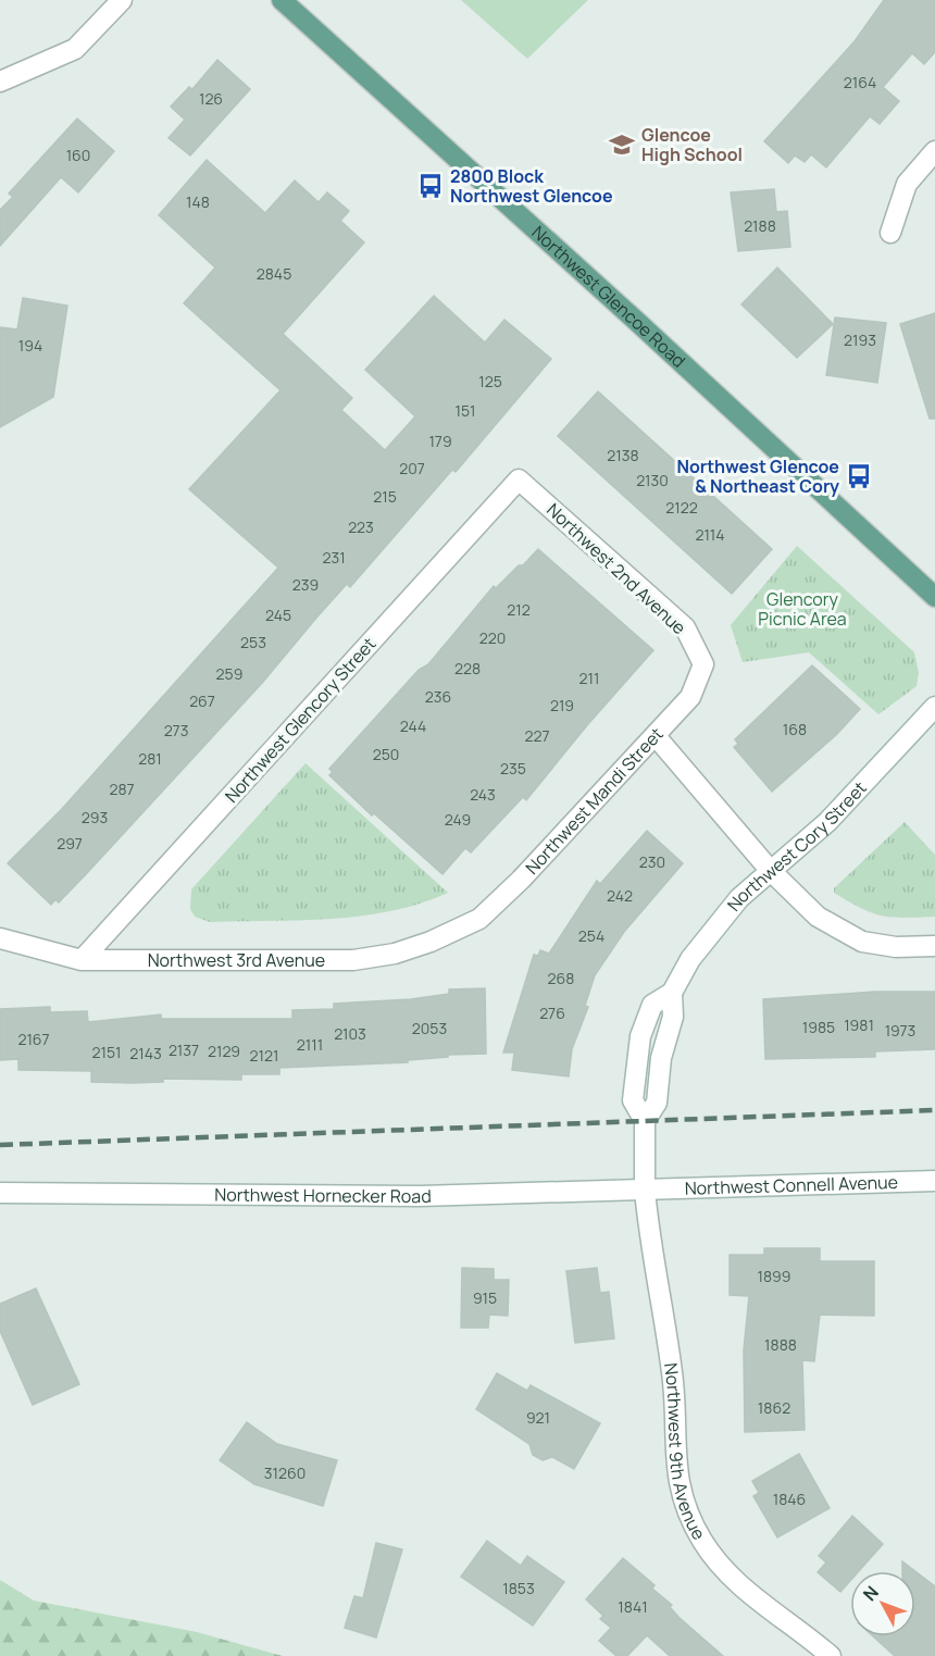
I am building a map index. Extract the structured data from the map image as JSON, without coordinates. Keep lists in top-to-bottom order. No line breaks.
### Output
{"streets":{"main road":["Northwest Glencoe Road"],"street":["Northwest 2nd Avenue","Northwest Glencory Street","Northwest Mandi Street","Northwest Cory Street","Northwest 3rd Avenue","Northwest Connell Avenue","Northwest Hornecker Road","Northwest 9th Avenue"]},"crossings":[["Northwest 2nd Avenue","Northwest Glencory Street"],["Northwest 2nd Avenue","Northwest Mandi Street"],["Northwest Glencory Street","Northwest 3rd Avenue"],["Northwest Mandi Street","Northwest 3rd Avenue"],["Northwest Cory Street","Northwest Connell Avenue"],["Northwest Cory Street","Northwest Hornecker Road"],["Northwest Cory Street","Northwest 9th Avenue"],["Northwest Connell Avenue","Northwest Hornecker Road"],["Northwest Connell Avenue","Northwest 9th Avenue"],["Northwest Hornecker Road","Northwest 9th Avenue"]],"parks":["Glencory Picnic Area"],"places":{"school or university":["Glencoe High School"],"bus stop":["2800 Block Northwest Glencoe","Northwest Glencoe & Northeast Cory"]},"house_numbers":["2164","126","160","148","2188","2845","2193","194","125","151","179","2138","207","2130","215","2122","223","2114","231","239","212","245","220","253","228","259","211","236","267","219","244","168","273","227","250","281","235","287","243","293","249","297","230","242","254","268","276","1981","1985","2053","1973","2103","2167","2111","2137","2129","2151","2143","2121","1899","915","1888","1862","921","31260","1846","1853","1841"],"north":"top left"}
